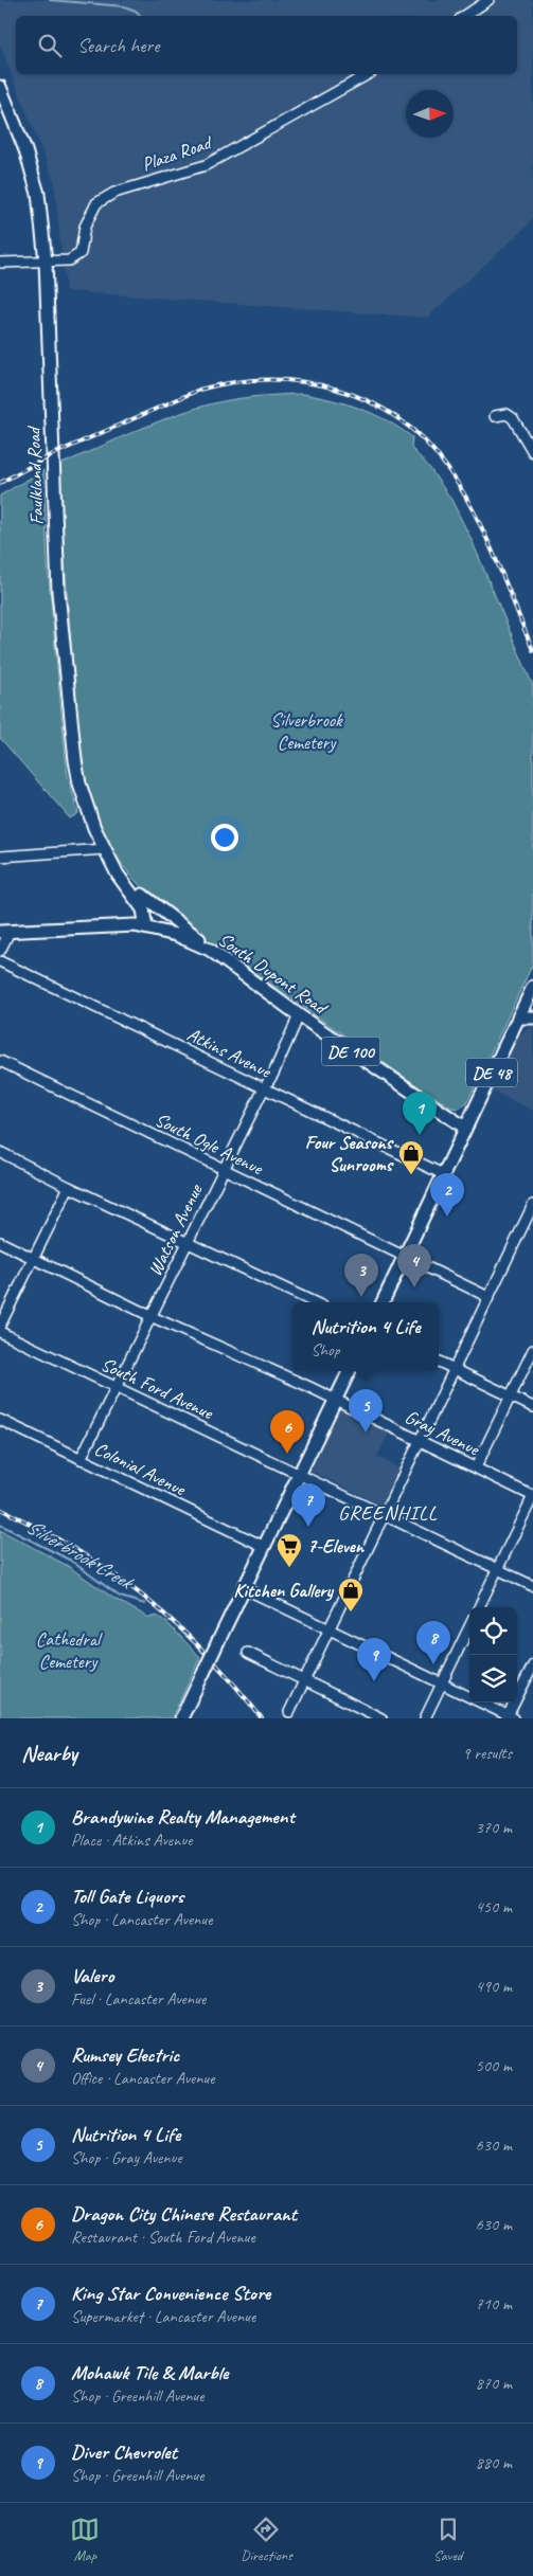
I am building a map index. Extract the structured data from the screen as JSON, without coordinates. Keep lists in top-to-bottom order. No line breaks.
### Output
{"streets":{"main road":["Faulkland Road","South Dupont Road","DE 100","DE 48"],"street":["Plaza Road","Atkins Avenue","South Ogle Avenue","Watson Avenue","South Ford Avenue","Gray Avenue","Colonial Avenue"]},"crossings":[["Plaza Road","Faulkland Road"],["Faulkland Road","South Dupont Road"],["South Dupont Road","DE 48"],["South Dupont Road","Watson Avenue"],["Atkins Avenue","DE 48"],["Atkins Avenue","Watson Avenue"],["DE 48","South Ogle Avenue"],["South Ogle Avenue","Watson Avenue"],["Watson Avenue","South Ford Avenue"],["Watson Avenue","Gray Avenue"],["Watson Avenue","Colonial Avenue"]],"districts":["GREENHILL"],"water":["Silverbrook Creek"],"parks":["Silverbrook Cemetery","Cathedral Cemetery"],"places":{"shop":["Four Seasons Sunrooms","Kitchen Gallery"],"supermarket":["7-Eleven"]},"north":"right","page":{"search":"Search here","pins":["1","2","4","3","5","6","7","8","9"],"popup":["Nutrition 4 Life","Shop"],"heading":["Nearby","9 results"],"list":[{"mark":"1","name":"Brandywine Realty Management","note":"Place · Atkins Avenue","value":"370 m"},{"mark":"2","name":"Toll Gate Liquors","note":"Shop · Lancaster Avenue","value":"450 m"},{"mark":"3","name":"Valero","note":"Fuel · Lancaster Avenue","value":"490 m"},{"mark":"4","name":"Rumsey Electric","note":"Office · Lancaster Avenue","value":"500 m"},{"mark":"5","name":"Nutrition 4 Life","note":"Shop · Gray Avenue","value":"630 m"},{"mark":"6","name":"Dragon City Chinese Restaurant","note":"Restaurant · South Ford Avenue","value":"630 m"},{"mark":"7","name":"King Star Convenience Store","note":"Supermarket · Lancaster Avenue","value":"710 m"},{"mark":"8","name":"Mohawk Tile & Marble","note":"Shop · Greenhill Avenue","value":"870 m"},{"mark":"9","name":"Diver Chevrolet","note":"Shop · Greenhill Avenue","value":"880 m"}],"nav":["Map","Directions","Saved"]}}
